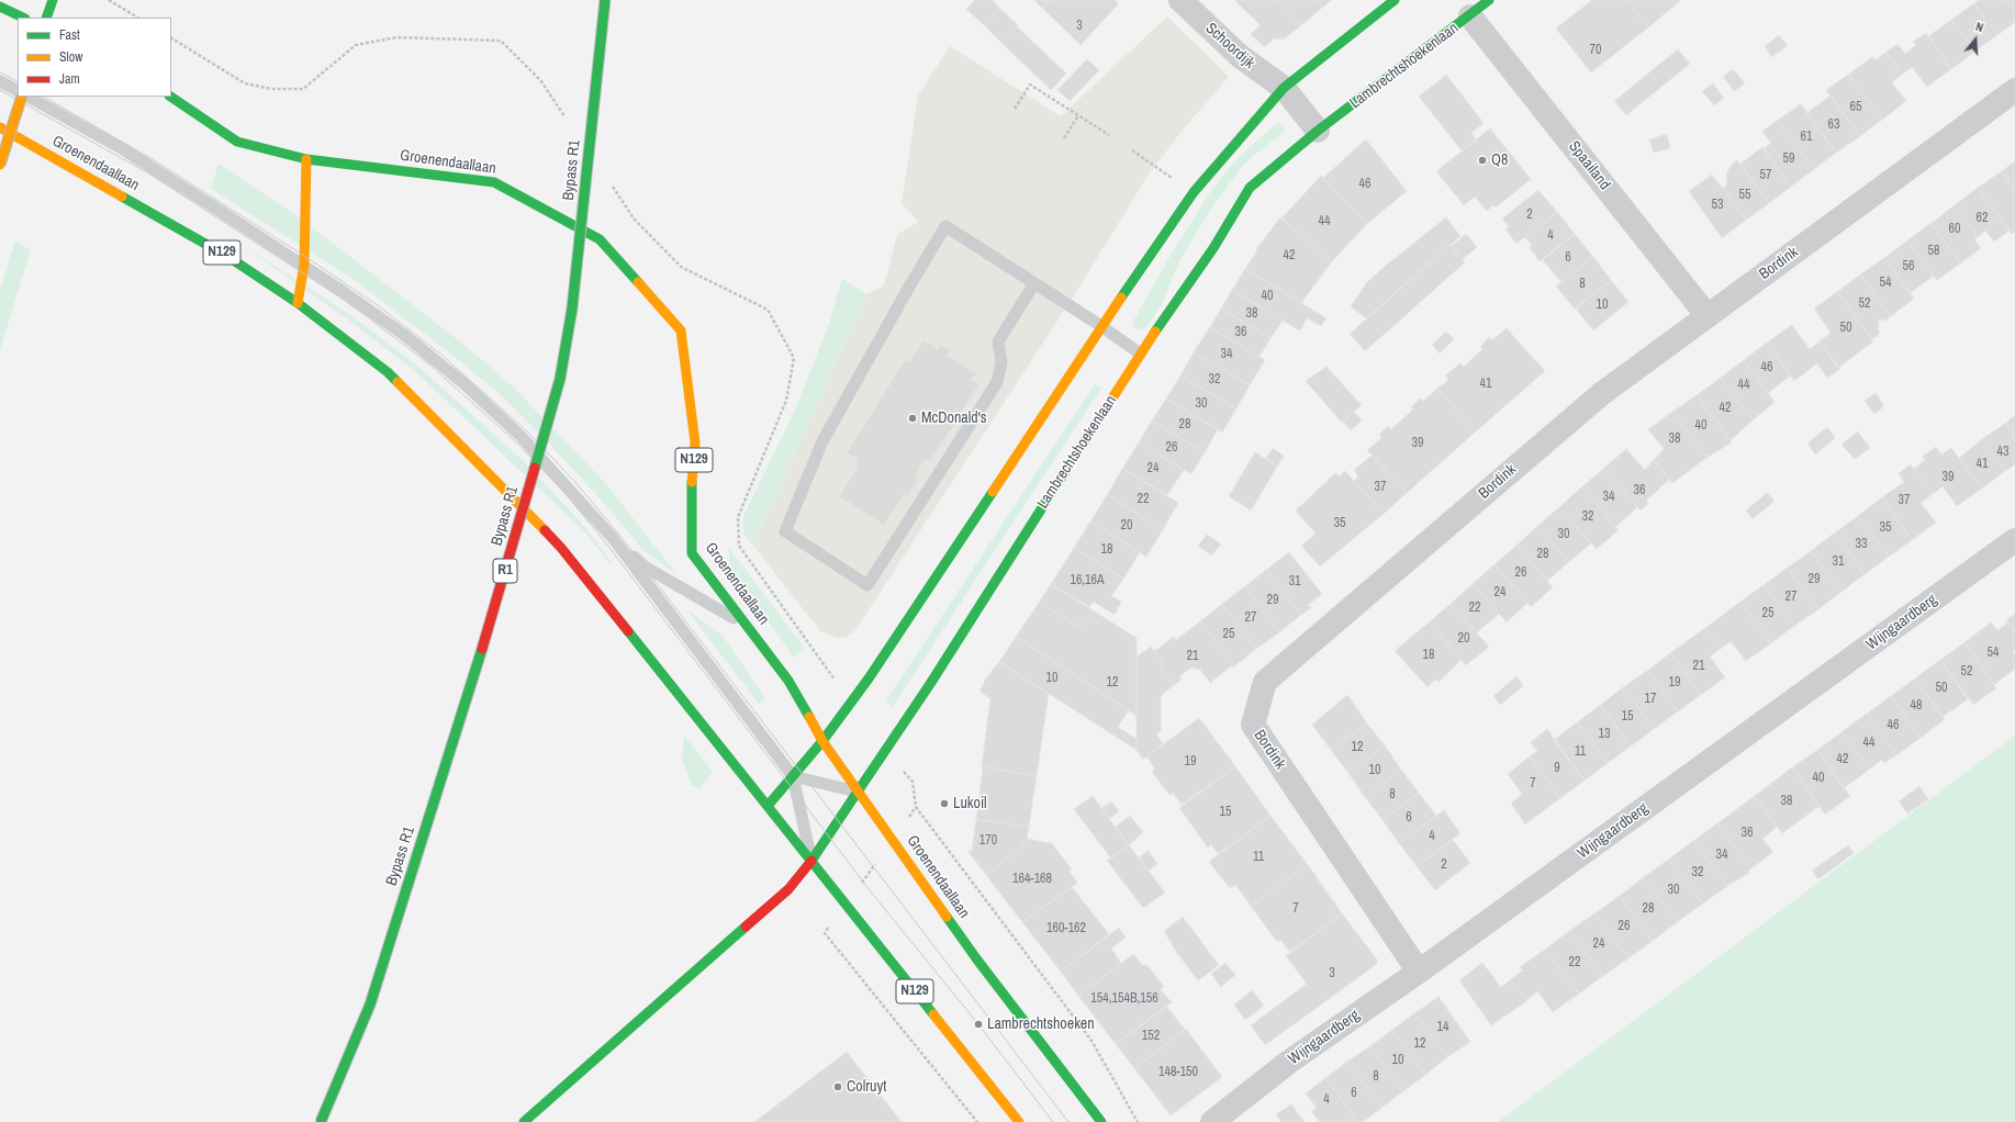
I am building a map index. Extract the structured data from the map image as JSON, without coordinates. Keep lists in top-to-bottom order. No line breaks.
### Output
{"streets":{"main road":["Lambrechtshoekenlaan","Groenendaallaan","Bypass R1","N129","R1"],"street":["Schoordijk","Spaailand","Bordink","Wijngaardberg"]},"crossings":[["Lambrechtshoekenlaan","Groenendaallaan"],["Lambrechtshoekenlaan","Spaailand"],["Spaailand","Bordink"],["Bordink","Wijngaardberg"]],"places":["Q8","McDonald's","Lukoil","Lambrechtshoeken","Colruyt"],"house_numbers":["3","70","65","63","61","59","57","46","55","53","2","62","44","60","4","58","42","6","56","54","8","40","52","10","38","50","36","34","46","32","41","44","30","42","28","40","38","39","26","43","41","24","39","37","36","34","22","37","32","35","20","35","30","33","18","28","31","26","29","16,16A","31","24","27","29","22","25","27","25","20","54","18","21","21","52","10","12","19","50","17","48","15","46","13","44","12","11","42","19","9","10","40","7","8","38","15","6","36","4","170","34","11","2","32","164-168","30","7","28","26","160-162","24","22","3","154,154B,156","14","152","12","10","148-150","8","6","4"],"legend":["Fast","Slow","Jam"],"north":"top"}
